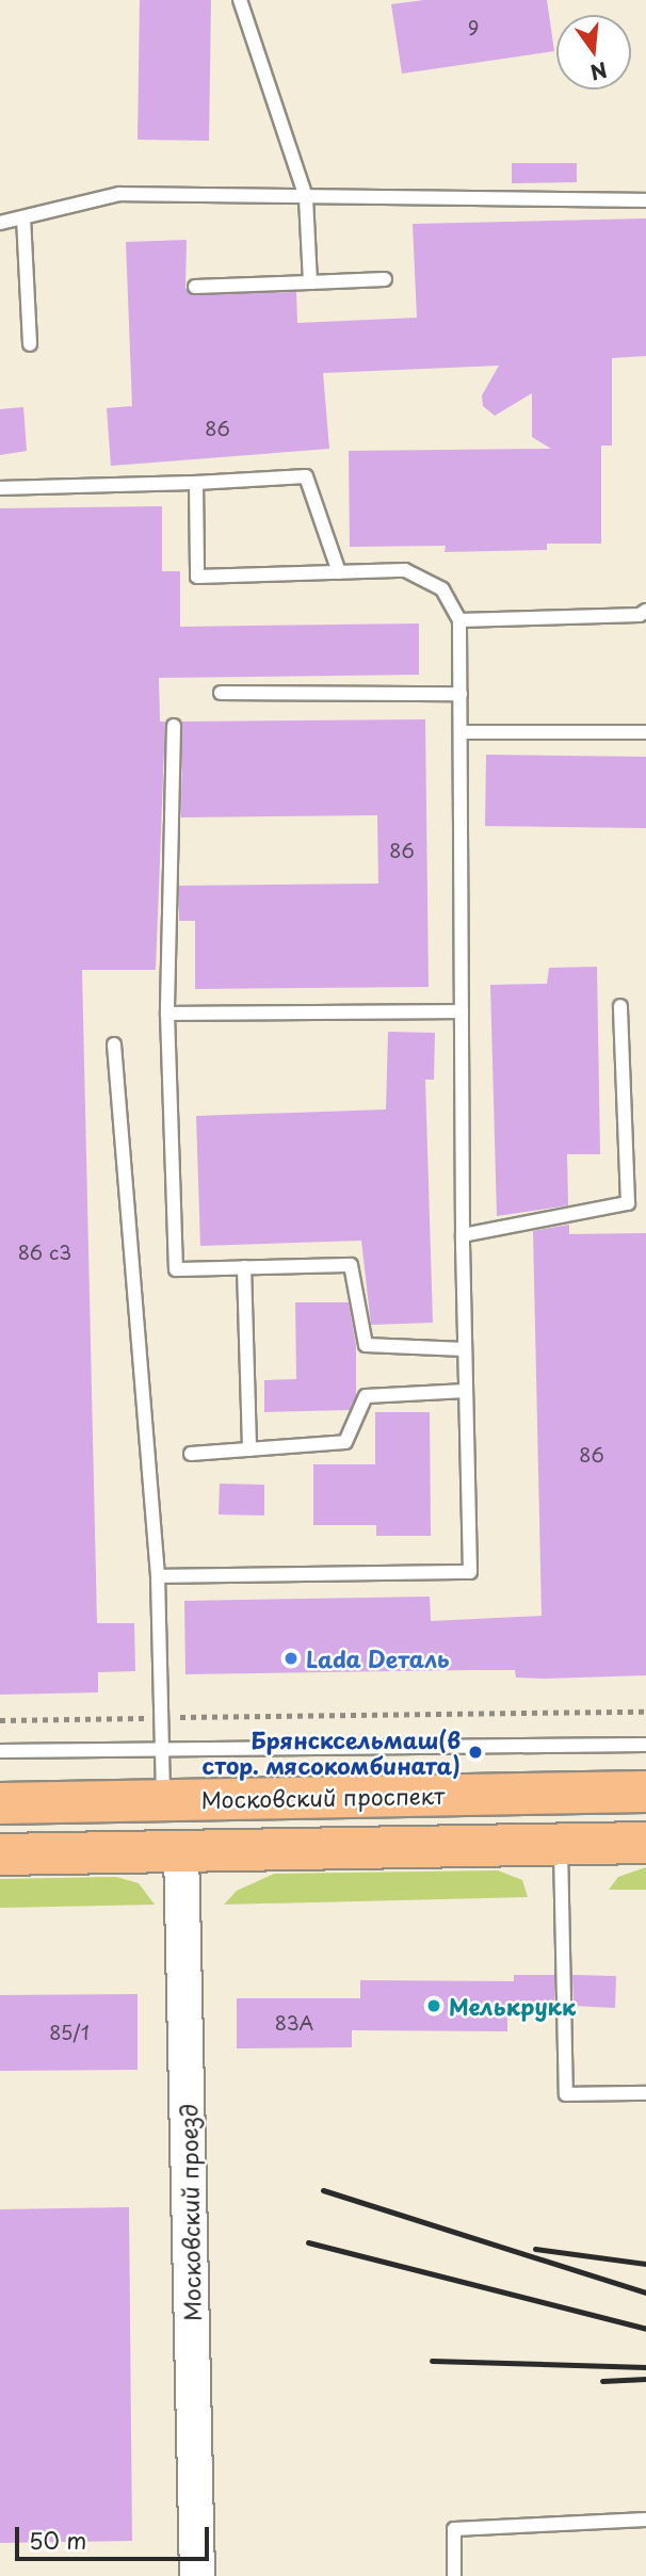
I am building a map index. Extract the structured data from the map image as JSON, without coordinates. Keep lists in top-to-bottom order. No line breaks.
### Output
{"streets":{"main road":["Московский проспект"],"street":["Московский проезд"]},"places":["Lada Dеталь","Брянсксельмаш(в стор. мясокомбината)","Мелькрукк"],"house_numbers":["9","86","86","86 с3","86","83А","85/1"],"scale_bar":"50 m","north":"bottom"}
